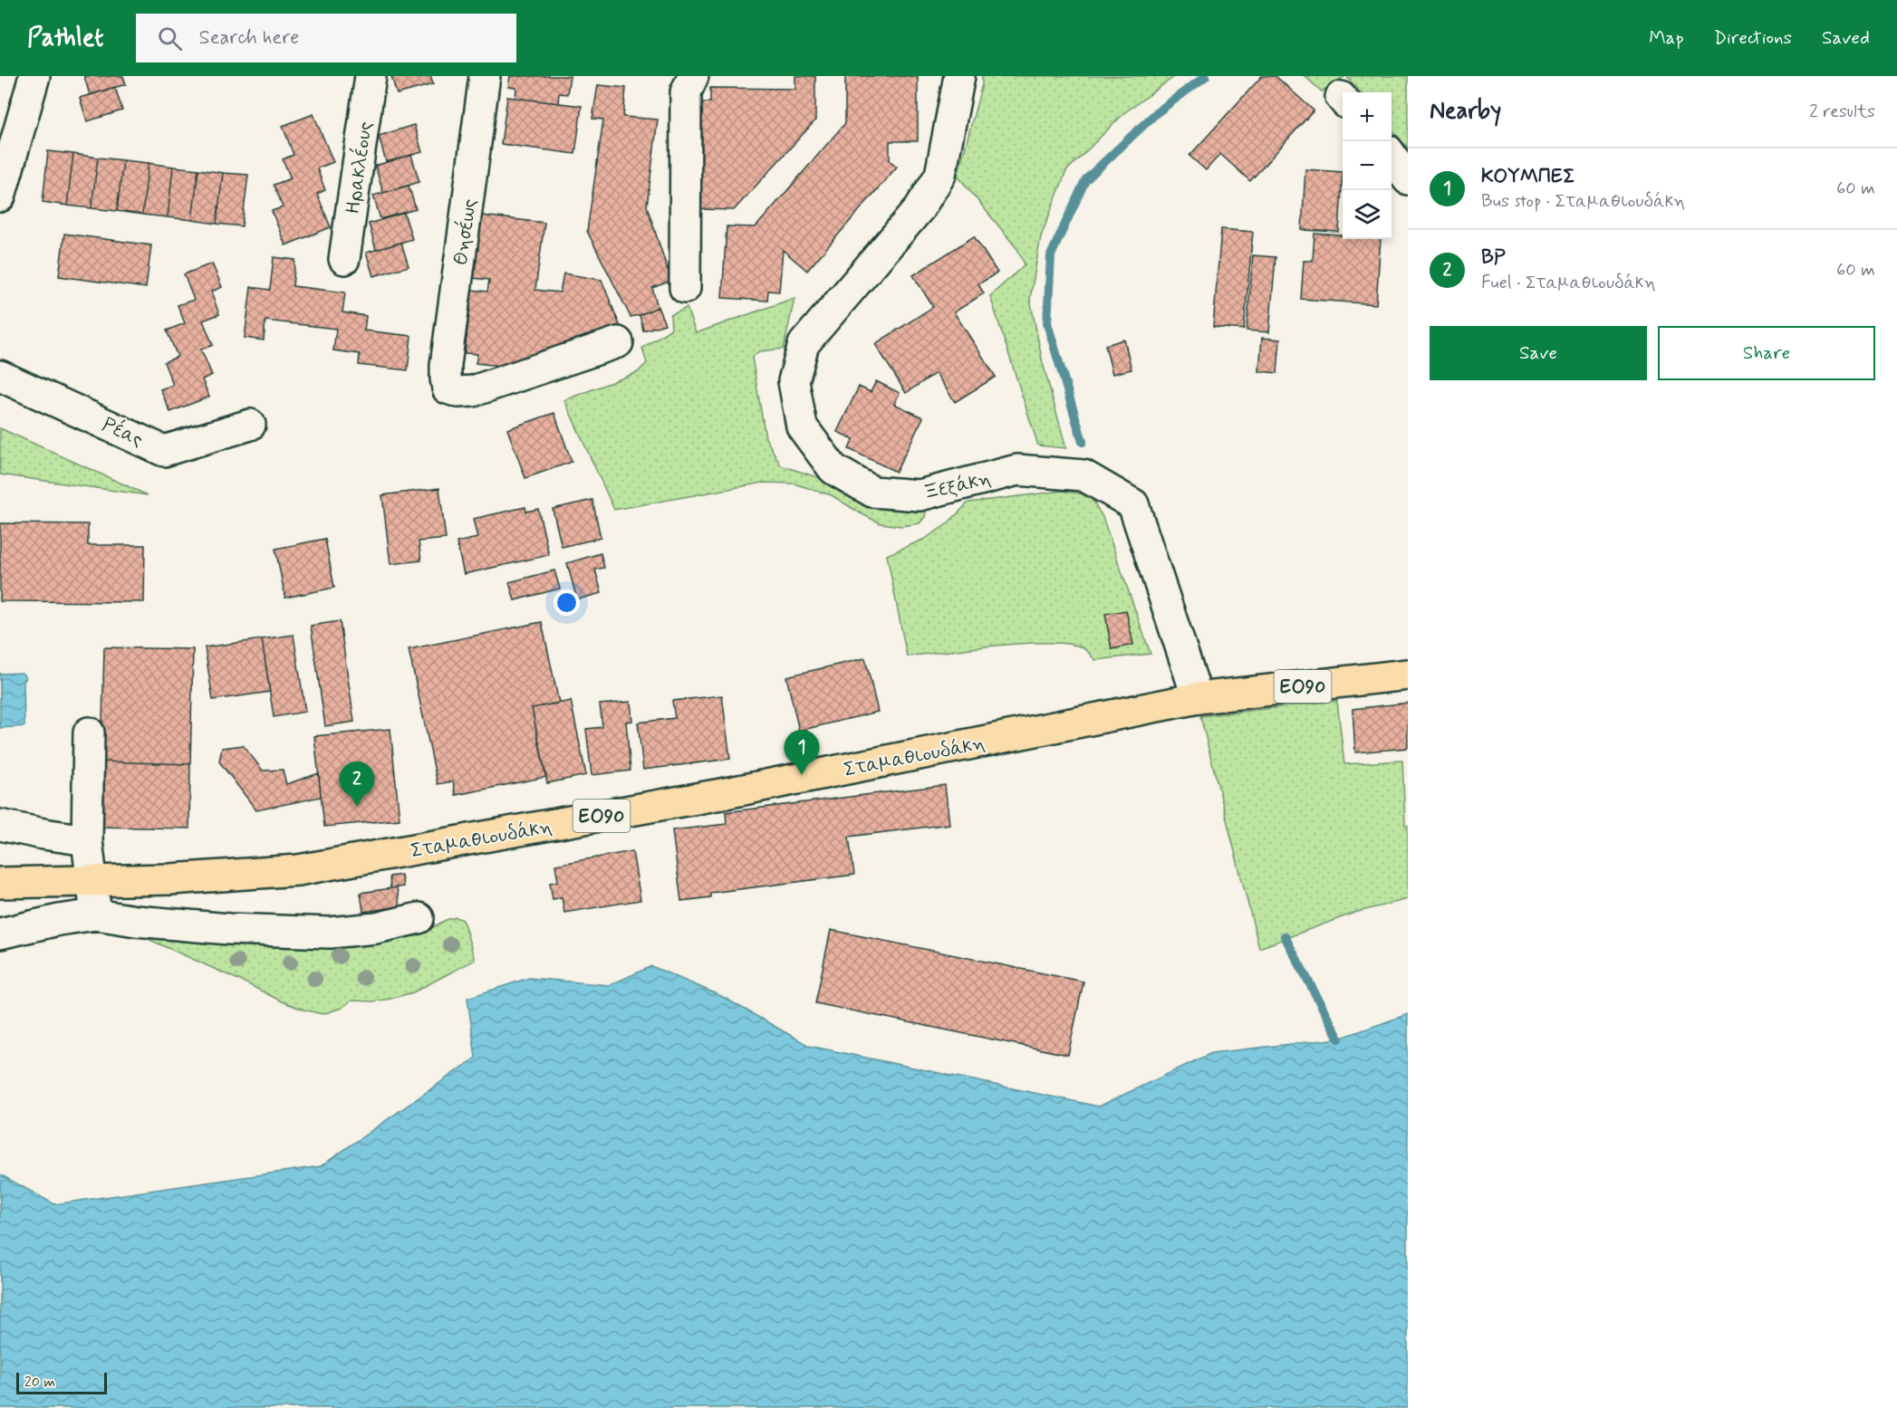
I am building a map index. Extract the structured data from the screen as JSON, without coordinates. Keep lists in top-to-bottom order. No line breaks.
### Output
{"streets":{"main road":["ΕΟ90","Σταμαθιουδάκη"],"street":["Ηρακλέους","Θησέως","Ρέας","Ξεξάκη"]},"crossings":[["Ξεξάκη","Σταμαθιουδάκη"]],"scale_bar":"20 m","page":{"header":"Pathlet","search":"Search here","nav":["Map","Directions","Saved"],"heading":["Nearby","2 results"],"map_buttons":["+","−"],"list":[{"mark":"1","name":"ΚΟΥΜΠΕΣ","note":"Bus stop · Σταμαθιουδάκη","value":"60 m"},{"mark":"2","name":"BP","note":"Fuel · Σταμαθιουδάκη","value":"60 m"}],"buttons":["Save","Share"],"pins":["1","2"],"scale":"20 m"}}
